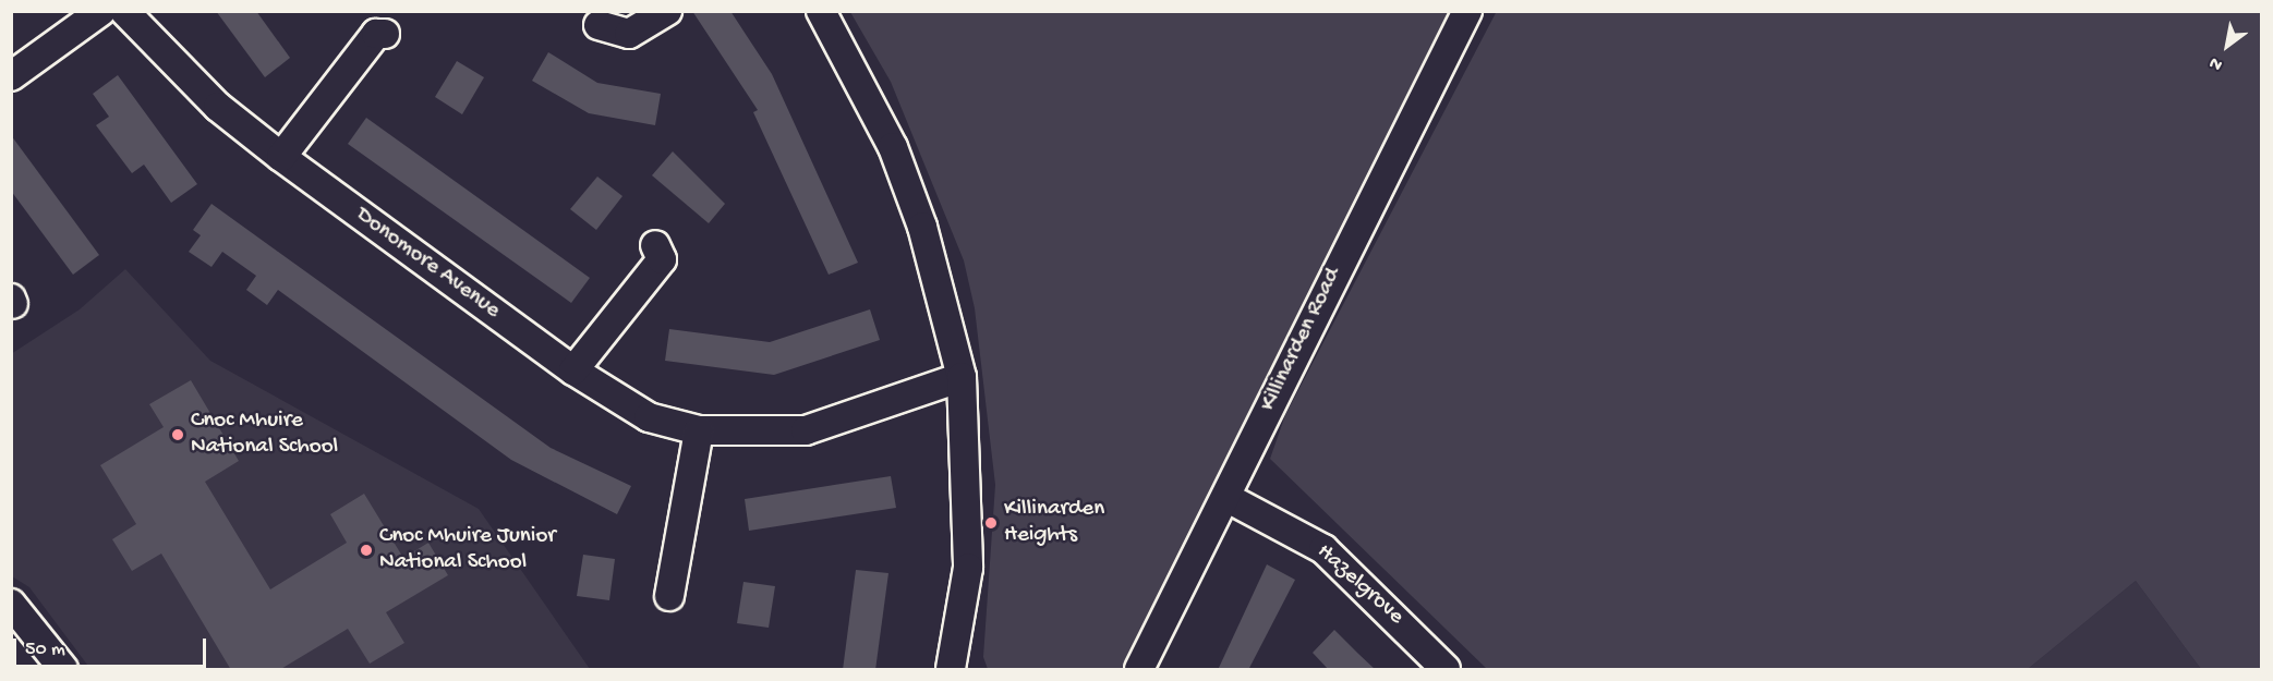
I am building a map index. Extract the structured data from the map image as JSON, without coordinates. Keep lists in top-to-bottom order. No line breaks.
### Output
{"streets":{"street":["Donomore Avenue","Killinarden Road","Hazelgrove"]},"crossings":[["Killinarden Road","Hazelgrove"]],"places":["Cnoc Mhuire National School","Killinarden Heights","Cnoc Mhuire Junior National School"],"scale_bar":"50 m","north":"bottom left"}
